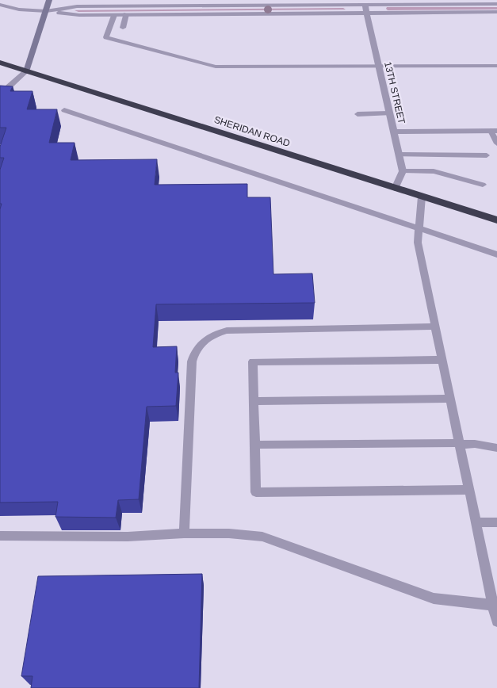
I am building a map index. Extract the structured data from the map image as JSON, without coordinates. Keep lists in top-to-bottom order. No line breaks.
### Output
{"streets":{"highway":["SHERIDAN ROAD"],"street":["13TH STREET"]}}
